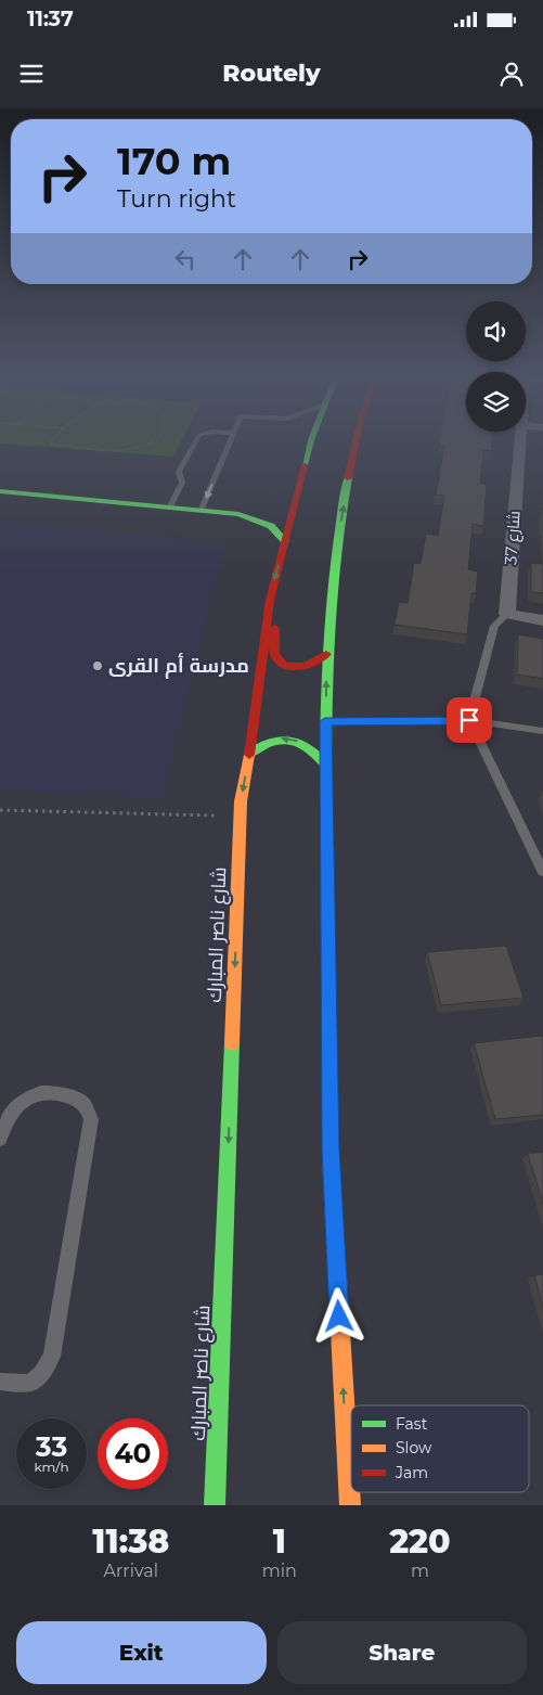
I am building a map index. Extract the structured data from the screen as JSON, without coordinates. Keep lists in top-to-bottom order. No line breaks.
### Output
{"streets":{"street":["شارع 37","شارع ناصر المبارك"]},"places":["مدرسة أم القرى"],"legend":["Fast","Slow","Jam"],"page":{"status":"11:37","header":"Routely","turn":["170 m","Turn right"],"speed":"33 km/h","limit":"40","eta":["11:38","Arrival","1","min","220","m"],"buttons":["Exit","Share"]}}
